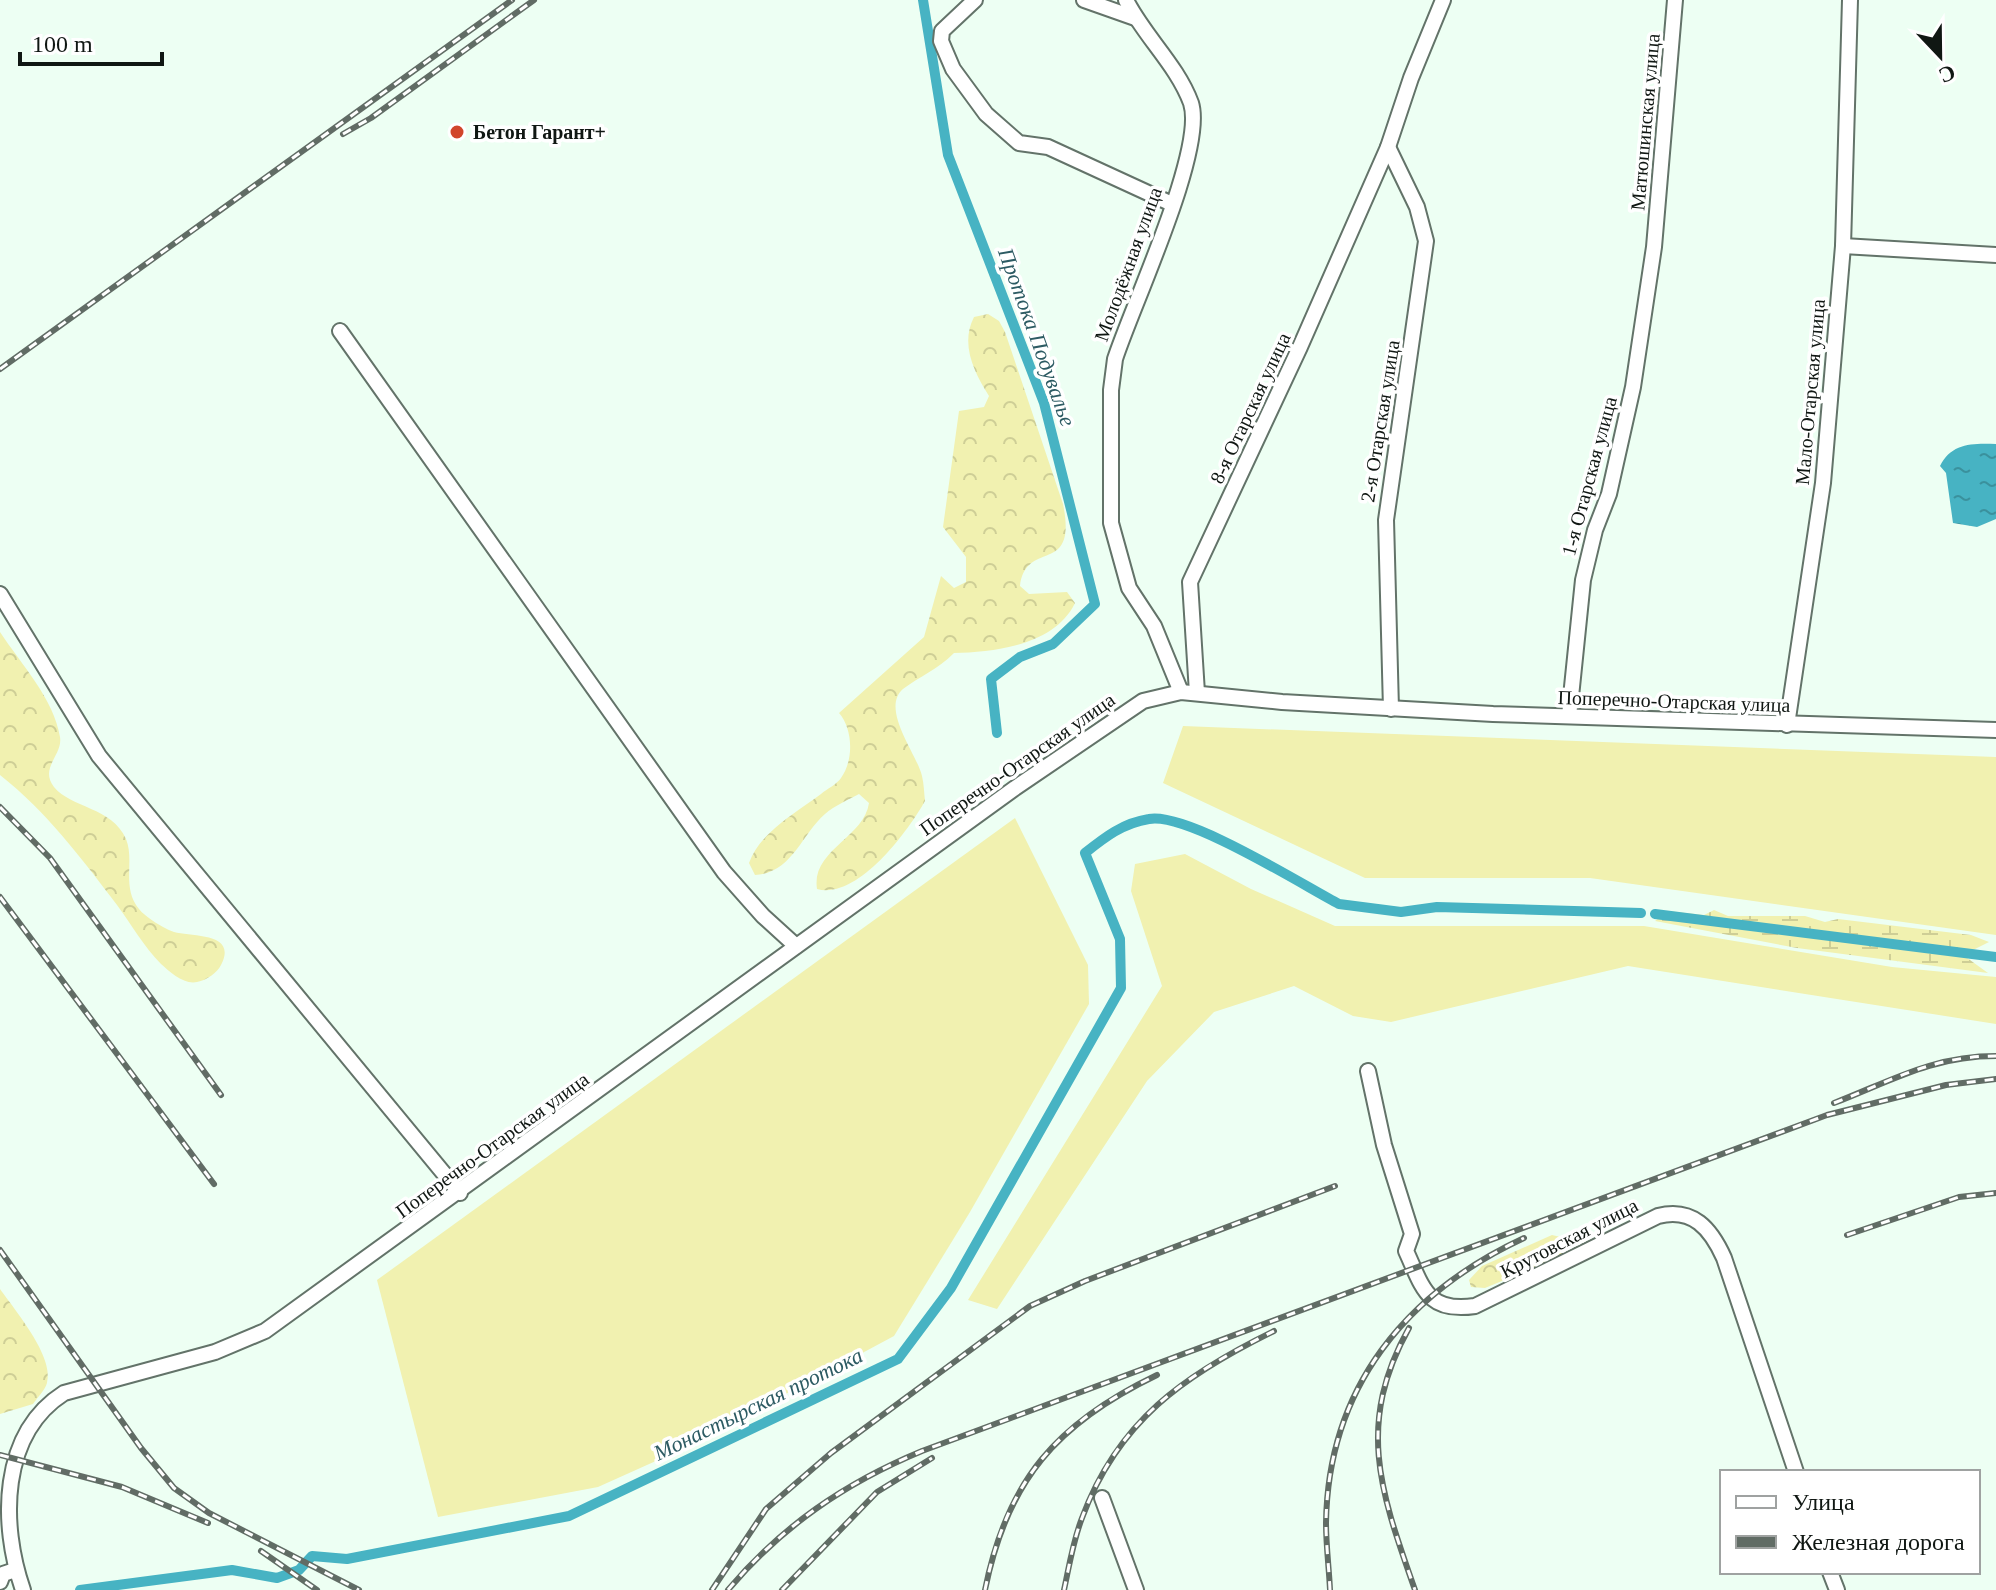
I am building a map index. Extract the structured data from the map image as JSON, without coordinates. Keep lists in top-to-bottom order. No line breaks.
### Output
{"streets":{"street":["Матюшинская улица","Молодёжная улица","Мало-Отарская улица","8-я Отарская улица","2-я Отарская улица","1-я Отарская улица","Поперечно-Отарская улица","Крутовская улица"]},"crossings":[["Матюшинская улица","1-я Отарская улица"],["Молодёжная улица","Поперечно-Отарская улица"],["Мало-Отарская улица","Поперечно-Отарская улица"],["8-я Отарская улица","2-я Отарская улица"],["8-я Отарская улица","Поперечно-Отарская улица"],["2-я Отарская улица","Поперечно-Отарская улица"],["1-я Отарская улица","Поперечно-Отарская улица"]],"water":["Протока Подувалье","Монастырская протока"],"places":["Бетон Гарант+"],"legend":["Улица","Железная дорога"],"scale_bar":"100 m","north":"bottom"}
